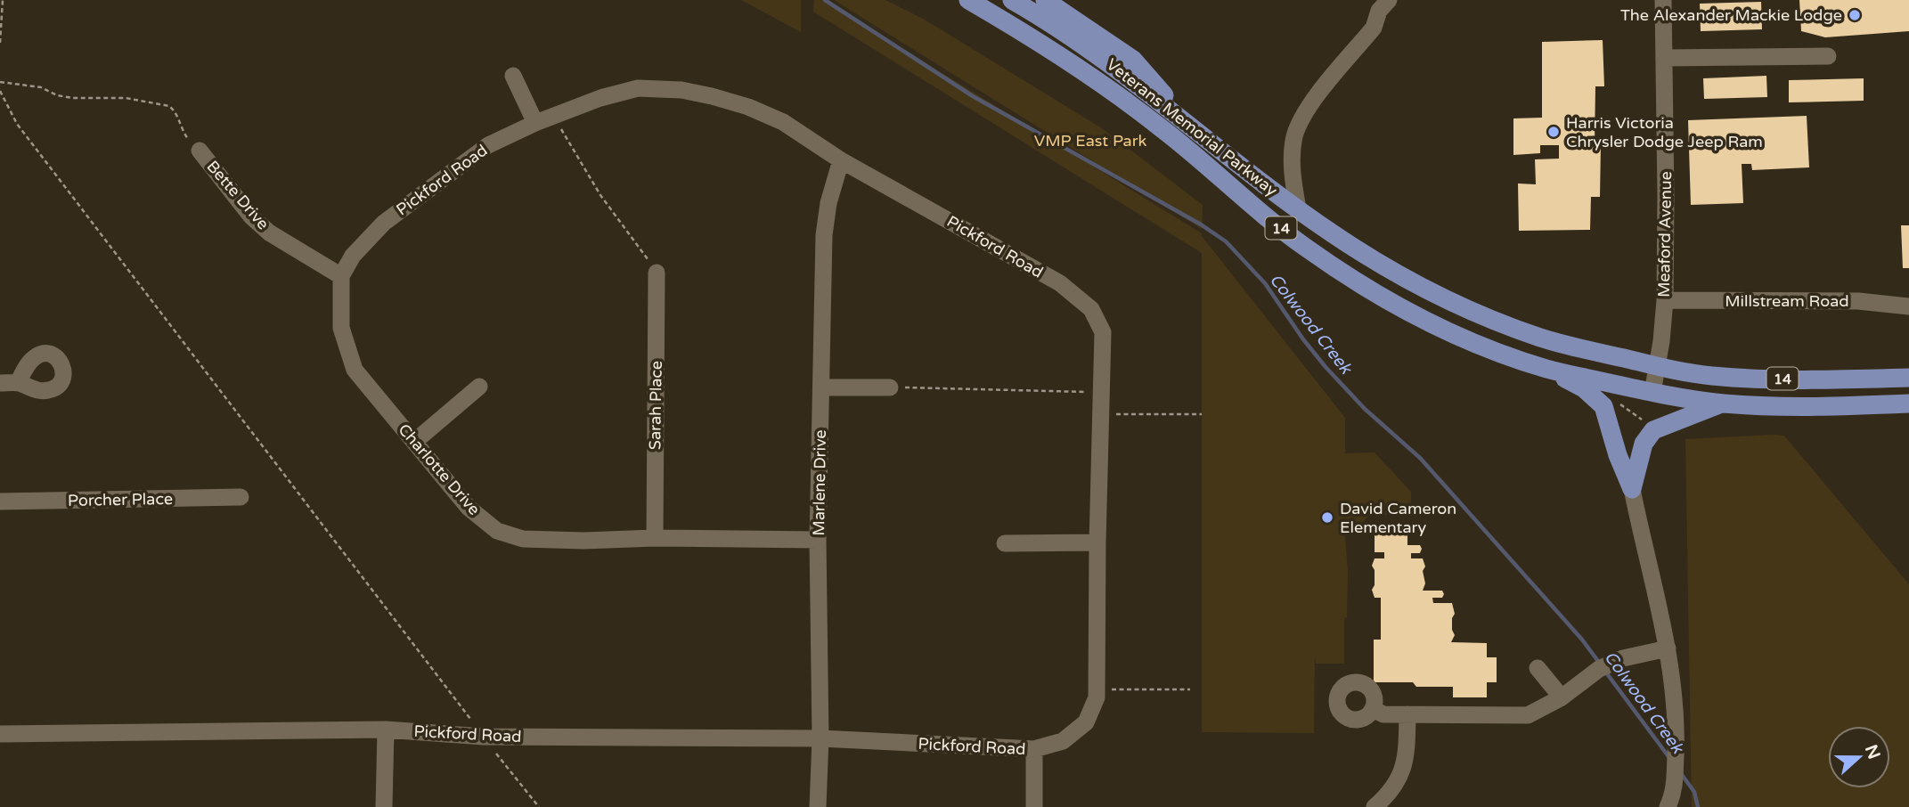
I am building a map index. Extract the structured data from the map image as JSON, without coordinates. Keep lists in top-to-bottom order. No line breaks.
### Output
{"streets":{"main road":["Veterans Memorial Parkway","14"],"street":["Pickford Road","Bette Drive","Meaford Avenue","Millstream Road","Sarah Place","Charlotte Drive","Marlene Drive","Porcher Place"]},"crossings":[["Veterans Memorial Parkway","Meaford Avenue"],["Pickford Road","Bette Drive"],["Pickford Road","Charlotte Drive"],["Pickford Road","Marlene Drive"],["Bette Drive","Charlotte Drive"],["Meaford Avenue","Millstream Road"],["Sarah Place","Charlotte Drive"],["Charlotte Drive","Marlene Drive"]],"water":["Colwood Creek"],"parks":["VMP East Park"],"places":["The Alexander Mackie Lodge","Harris Victoria Chrysler Dodge Jeep Ram","David Cameron Elementary"],"north":"right"}
